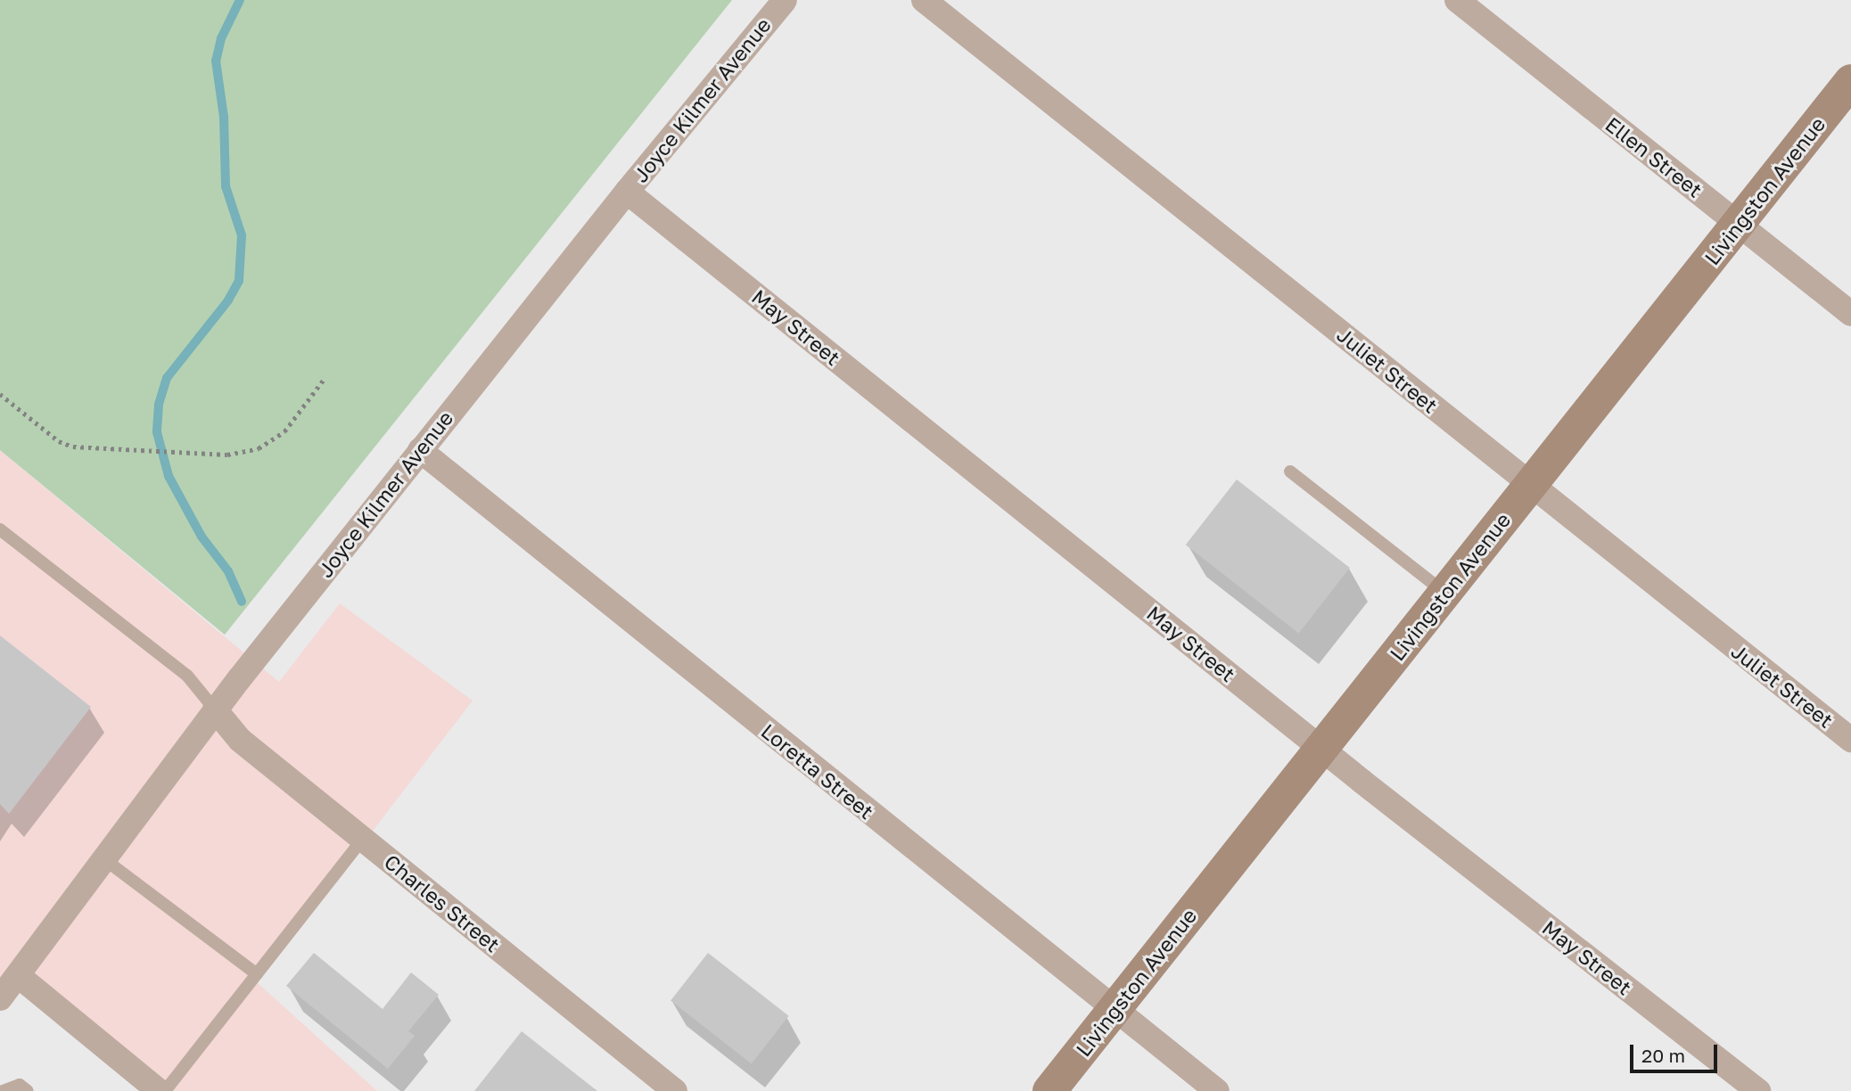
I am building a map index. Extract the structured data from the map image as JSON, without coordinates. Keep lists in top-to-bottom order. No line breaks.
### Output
{"streets":{"main road":["Livingston Avenue"],"street":["Joyce Kilmer Avenue","Ellen Street","May Street","Juliet Street","Loretta Street","Charles Street"]},"crossings":[["Joyce Kilmer Avenue","May Street"],["Joyce Kilmer Avenue","Loretta Street"],["Joyce Kilmer Avenue","Charles Street"],["Ellen Street","Livingston Avenue"],["Livingston Avenue","May Street"],["Livingston Avenue","Juliet Street"],["Livingston Avenue","Loretta Street"]],"scale_bar":"20 m"}
